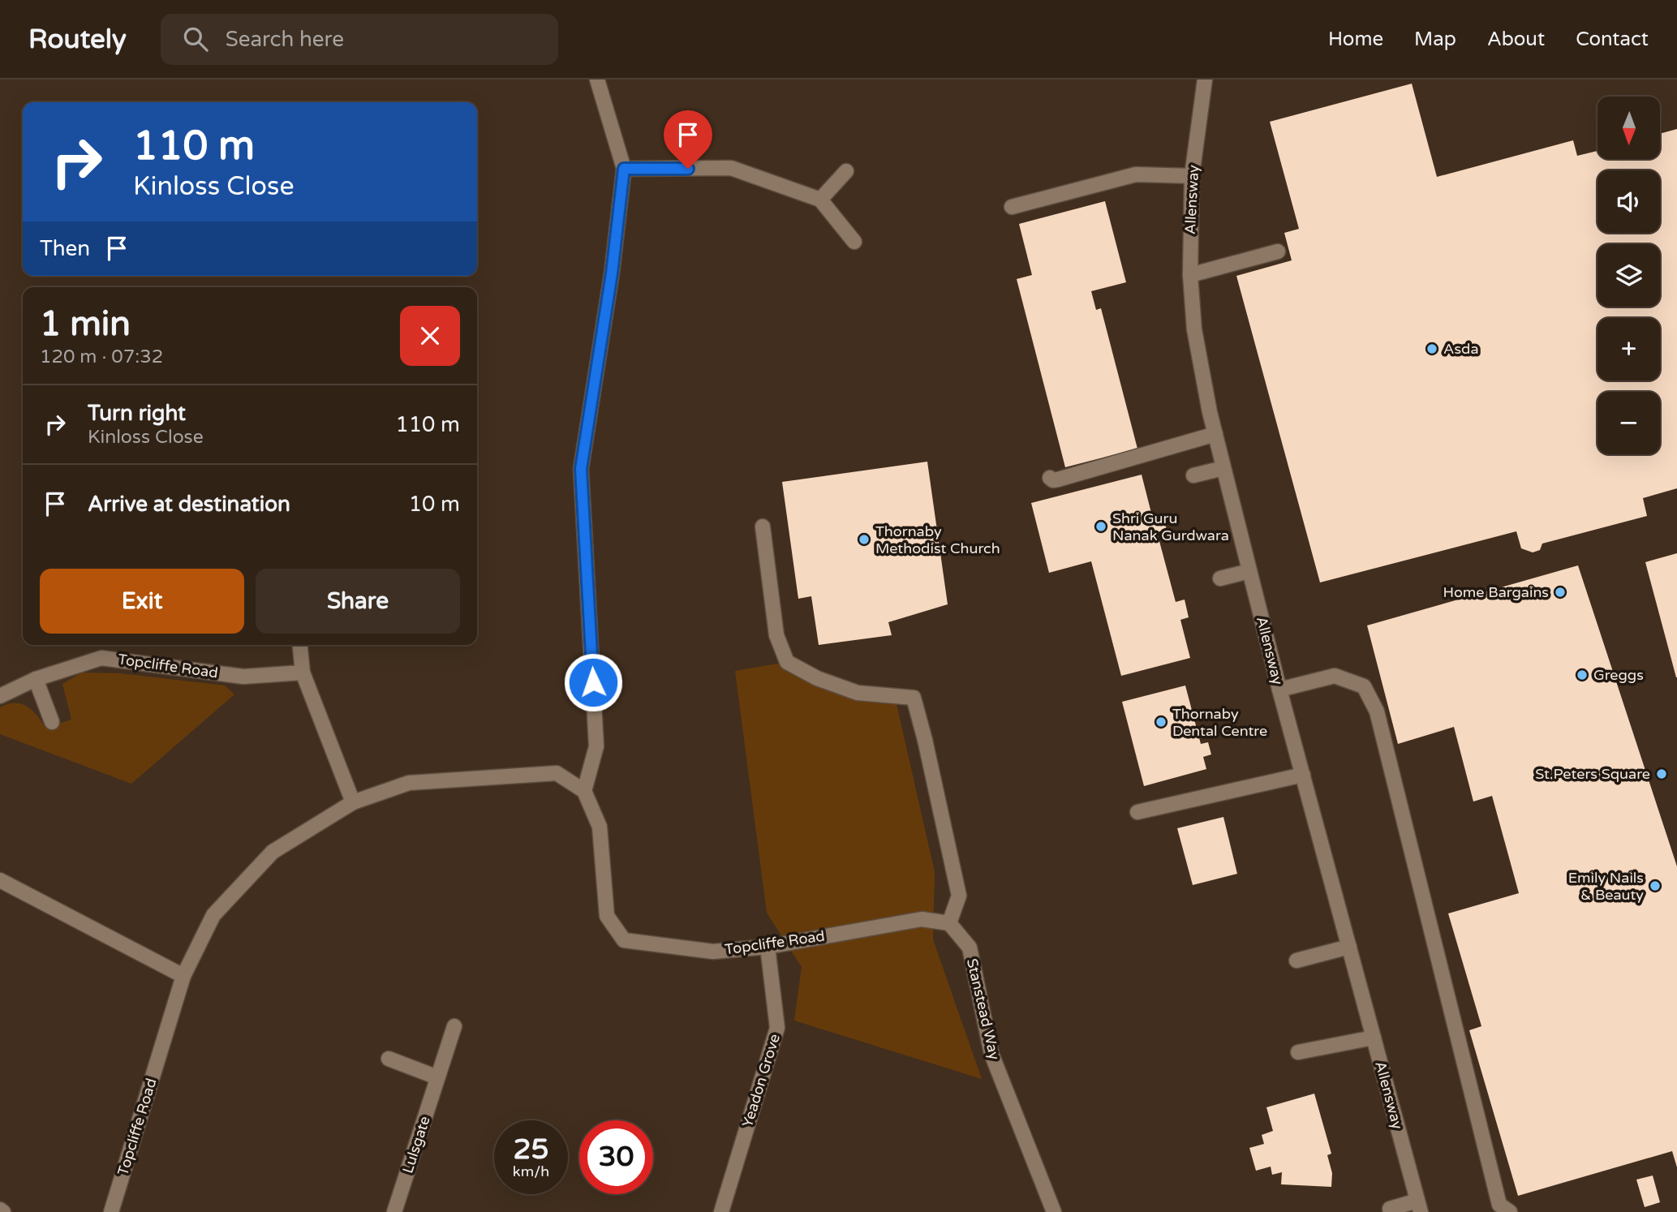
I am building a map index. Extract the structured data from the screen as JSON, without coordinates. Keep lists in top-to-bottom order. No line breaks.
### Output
{"streets":{"street":["Allensway","Topcliffe Road","Stanstead Way","Yeadon Grove","Lulsgate"]},"crossings":[["Topcliffe Road","Stanstead Way"],["Topcliffe Road","Yeadon Grove"]],"places":["Asda","Shri Guru Nanak Gurdwara","Thornaby Methodist Church","Home Bargains","Greggs","Thornaby Dental Centre","St.Peters Square","Emily Nails & Beauty"],"north":"bottom","page":{"header":"Routely","search":"Search here","nav":["Home","Map","About","Contact"],"map_buttons":["+","−"],"turn":["110 m","Kinloss Close"],"then":"Then","heading":["1 min","120 m · 07:32"],"list":[{"name":"Turn right","note":"Kinloss Close","value":"110 m"},{"name":"Arrive at destination","value":"10 m"}],"buttons":["Exit","Share"],"speed":"25 km/h","limit":"30"}}
